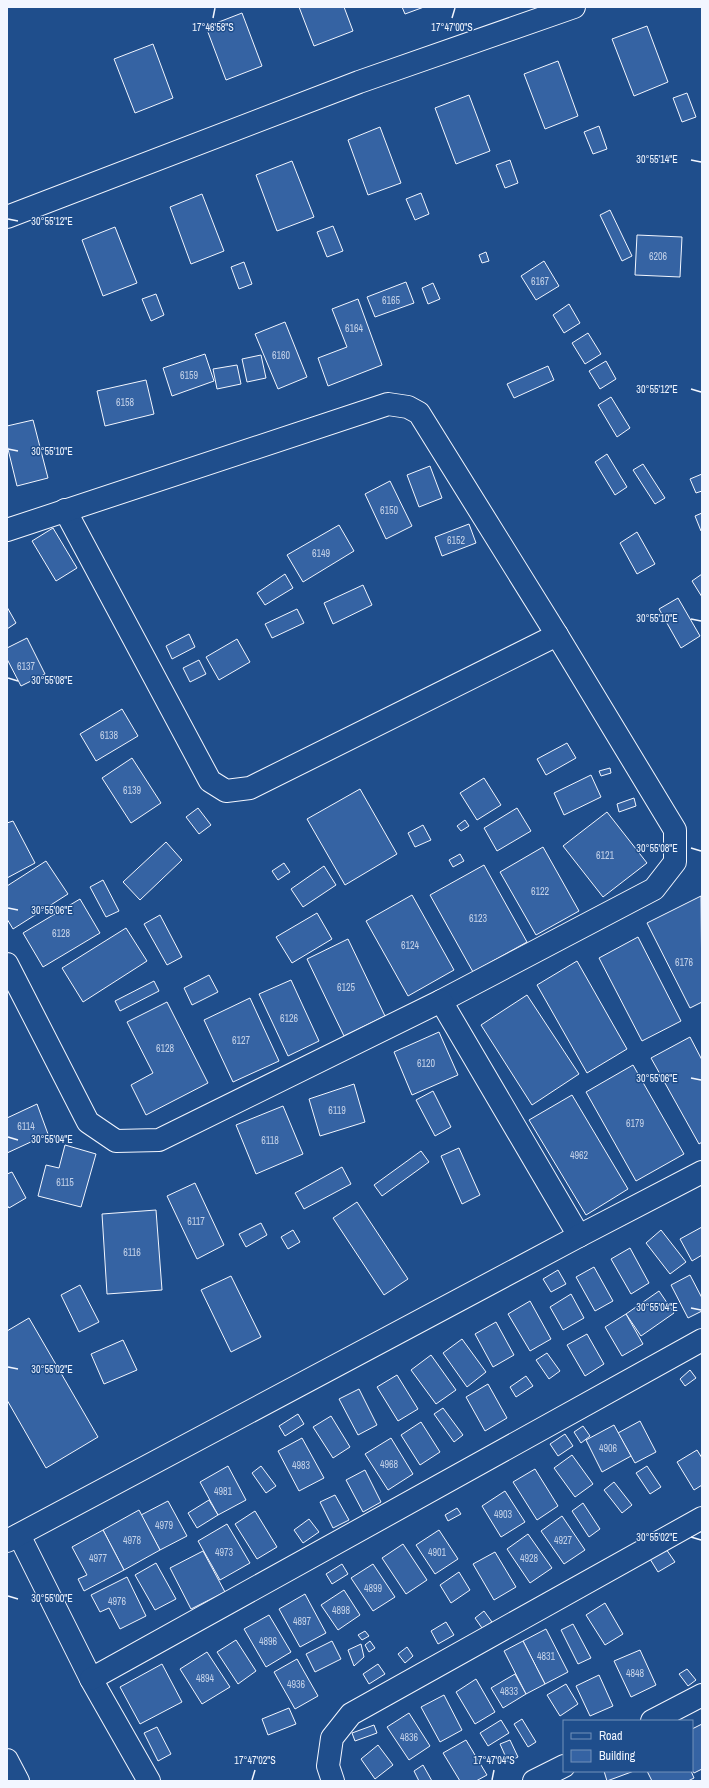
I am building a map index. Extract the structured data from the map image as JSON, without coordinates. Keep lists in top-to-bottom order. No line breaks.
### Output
{"house_numbers":["6206","6167","6165","6164","6160","6159","6158","6150","6152","6149","6137","6138","6139","6121","6122","6123","6128","6124","6176","6125","6126","6127","6128","6120","6119","6179","6114","6118","4962","6115","6117","6116","4906","4968","4983","4981","4903","4979","4978","4927","4973","4901","4977","4928","4899","4976","4898","4897","4896","4831","4848","4894","4936","4833","4836"],"legend":["Road","Building"],"coordinates":["17°46'58\"S","17°47'00\"S","30°55'14\"E","30°55'12\"E","30°55'10\"E","30°55'08\"E","30°55'06\"E","30°55'04\"E","30°55'02\"E","30°55'00\"E","17°47'02\"S","17°47'04\"S"]}
